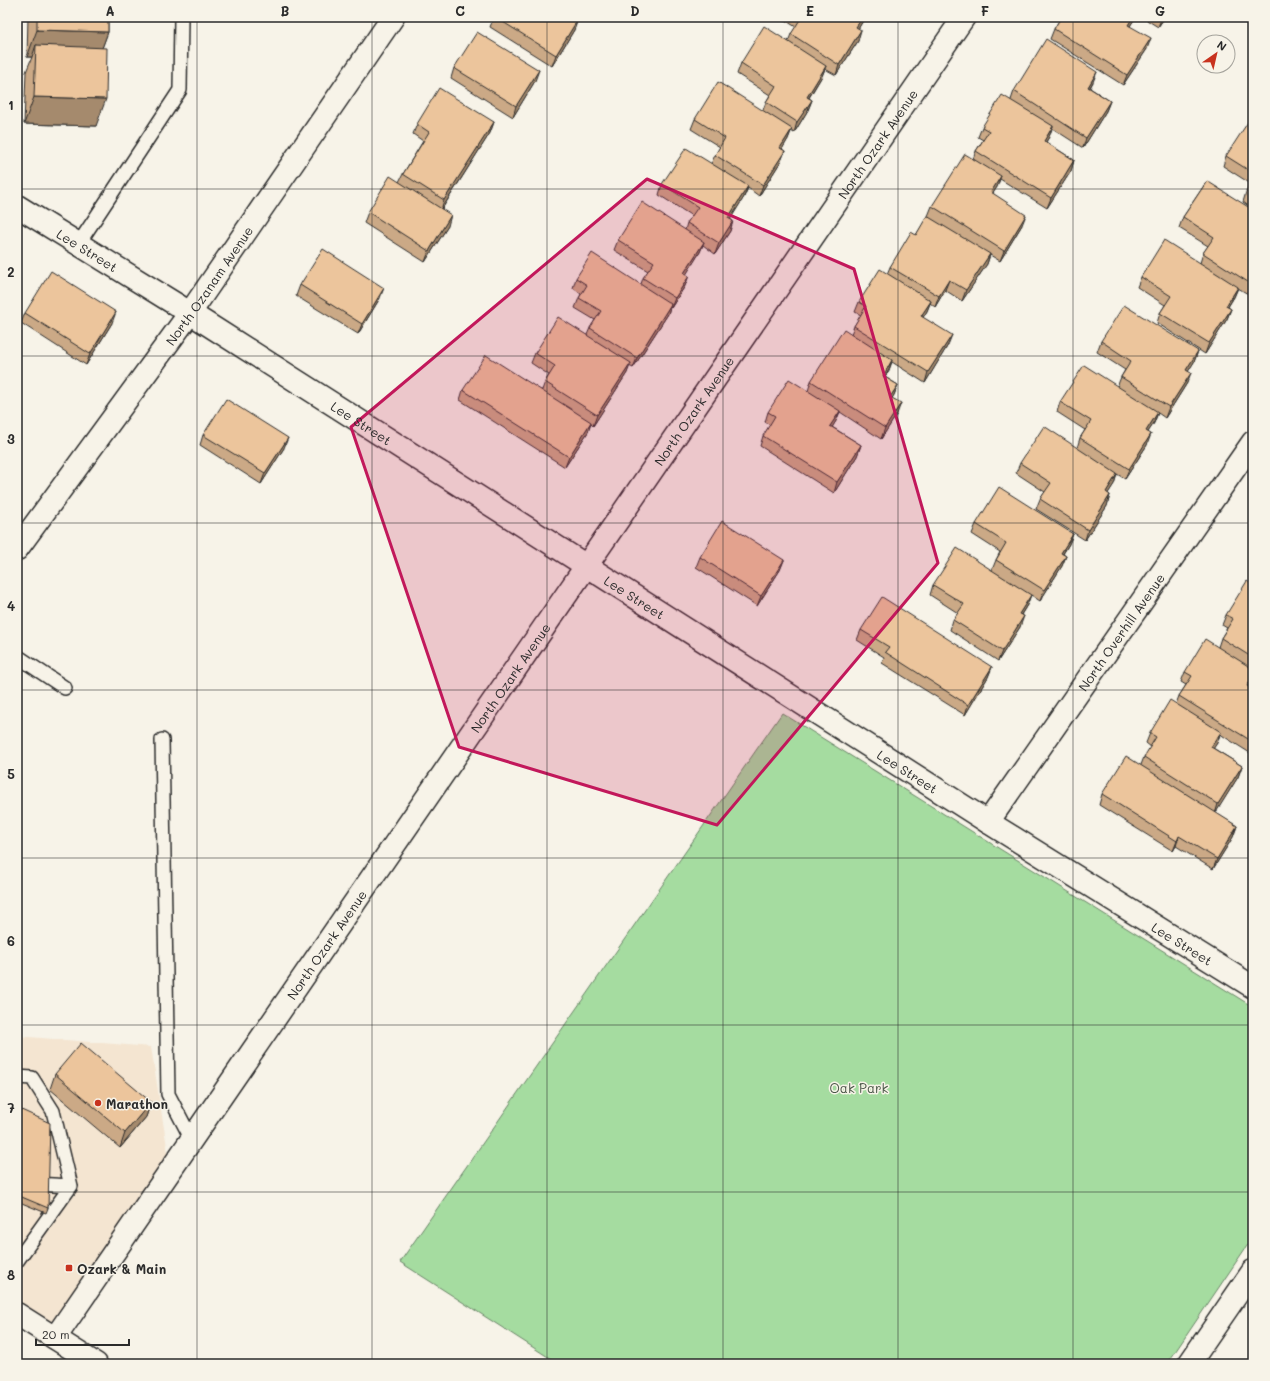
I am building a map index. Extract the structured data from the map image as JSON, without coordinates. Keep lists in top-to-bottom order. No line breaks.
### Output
{"streets":{"street":["North Ozark Avenue","Lee Street","North Ozanam Avenue","North Overhill Avenue"]},"crossings":[["North Ozark Avenue","Lee Street"],["Lee Street","North Ozanam Avenue"],["Lee Street","North Overhill Avenue"]],"parks":["Oak Park"],"places":{"other":["Marathon"],"transit":["Ozark & Main"]},"scale_bar":"20 m","north":"top right","grid":{"columns":["A","B","C","D","E","F","G"],"rows":["1","2","3","4","5","6","7","8"]}}
